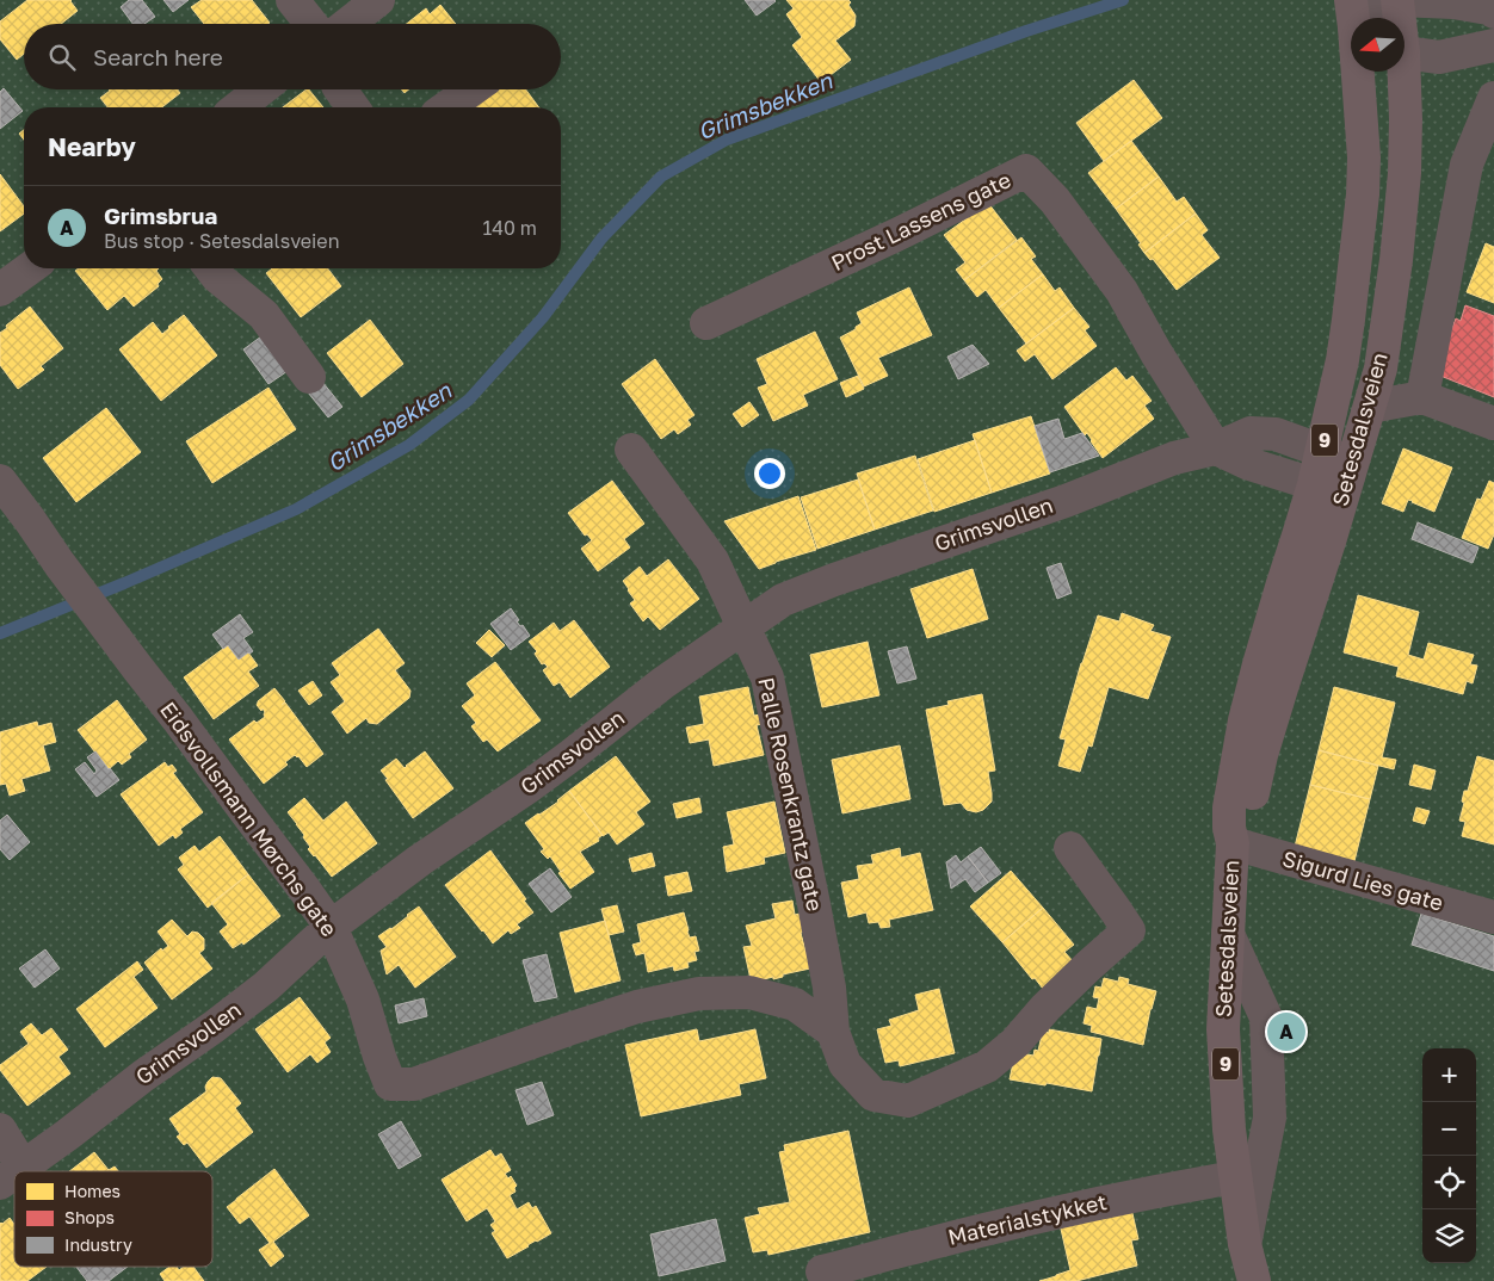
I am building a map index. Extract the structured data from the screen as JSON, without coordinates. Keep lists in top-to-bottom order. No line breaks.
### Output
{"streets":{"highway":["Setesdalsveien","9"],"street":["Prost Lassens gate","Grimsvollen","Palle Rosenkrantz gate","Eidsvollsmann Mørchs gate","Sigurd Lies gate","Materialstykket"]},"crossings":[["Prost Lassens gate","Grimsvollen"],["Setesdalsveien","Grimsvollen"],["Setesdalsveien","Sigurd Lies gate"],["Setesdalsveien","Materialstykket"],["Grimsvollen","Palle Rosenkrantz gate"],["Grimsvollen","Eidsvollsmann Mørchs gate"],["Palle Rosenkrantz gate","Eidsvollsmann Mørchs gate"]],"water":["Grimsbekken"],"legend":["Homes","Shops","Industry"],"north":"left","page":{"search":"Search here","heading":"Nearby","list":[{"mark":"A","name":"Grimsbrua","note":"Bus stop · Setesdalsveien","value":"140 m"}],"pins":"A","map_buttons":["+","−"]}}
